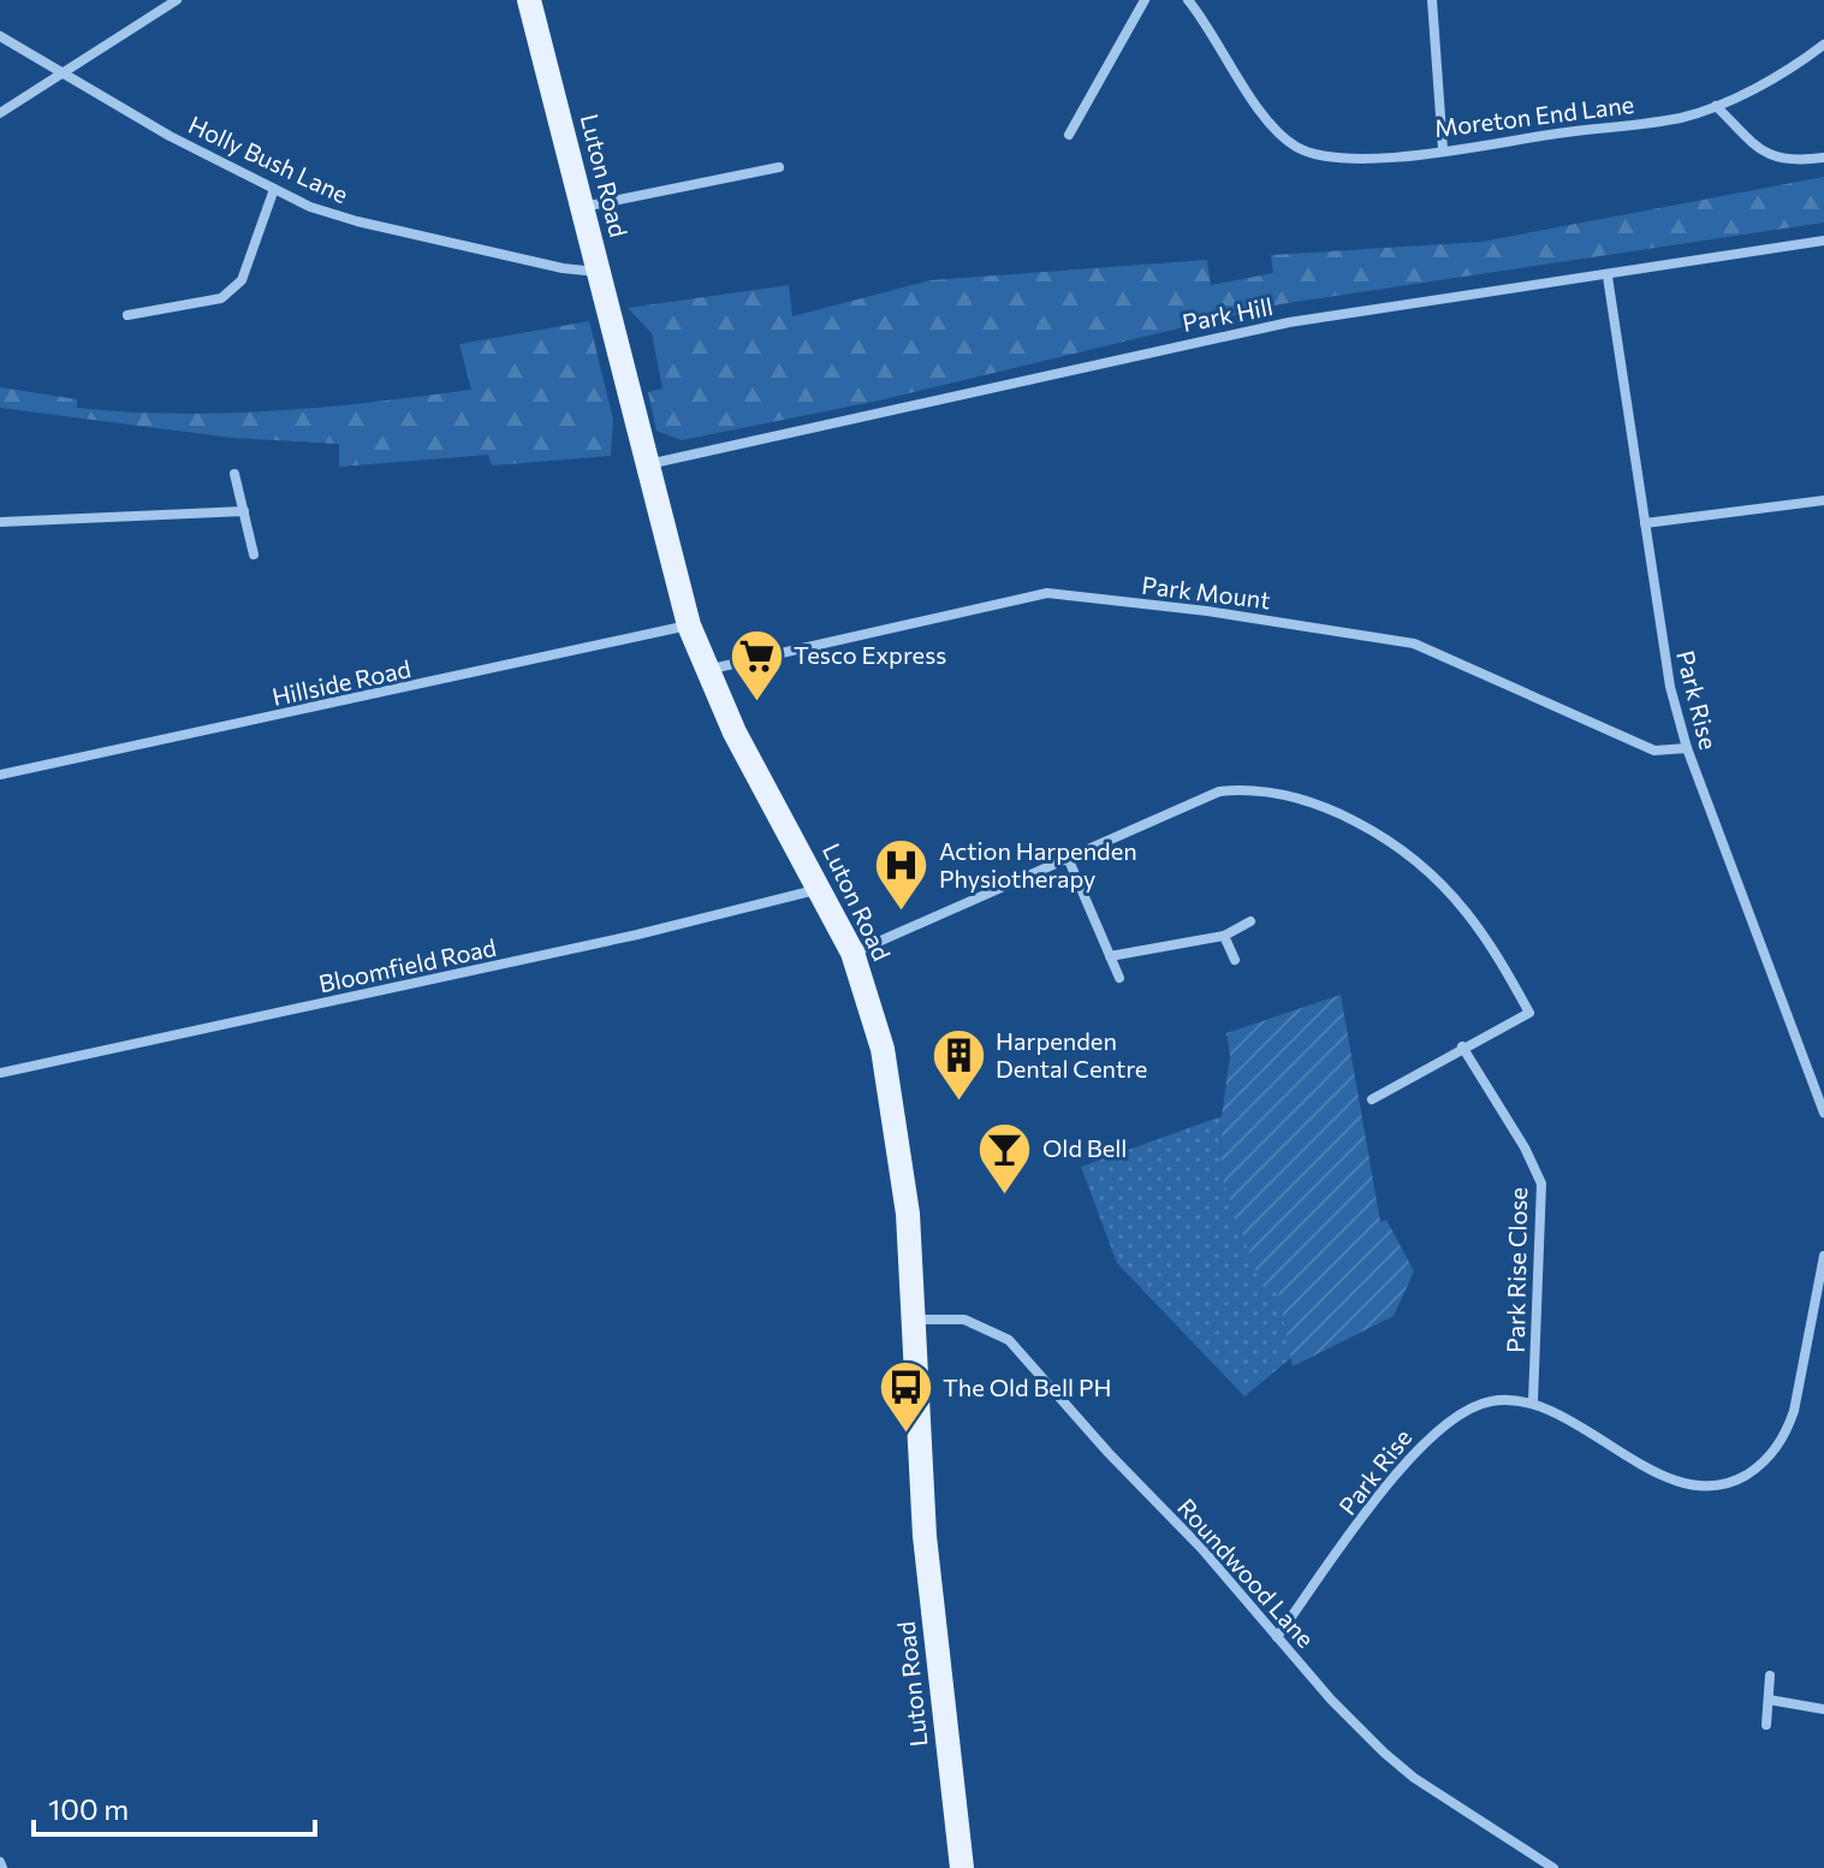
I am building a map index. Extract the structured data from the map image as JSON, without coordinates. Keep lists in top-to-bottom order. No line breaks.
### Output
{"streets":{"main road":["Luton Road"],"street":["Moreton End Lane","Holly Bush Lane","Park Hill","Park Mount","Hillside Road","Park Rise","Bloomfield Road","Park Rise Close","Roundwood Lane"]},"crossings":[["Holly Bush Lane","Luton Road"],["Luton Road","Park Hill"],["Luton Road","Park Mount"],["Luton Road","Hillside Road"],["Luton Road","Bloomfield Road"],["Luton Road","Roundwood Lane"],["Park Hill","Park Rise"],["Park Mount","Park Rise"],["Park Rise","Park Rise Close"],["Park Rise","Roundwood Lane"]],"places":{"supermarket":["Tesco Express"],"hospital":["Action Harpenden Physiotherapy"],"building":["Harpenden Dental Centre"],"bar":["Old Bell"],"bus stop":["The Old Bell PH"]},"scale_bar":"100 m"}
